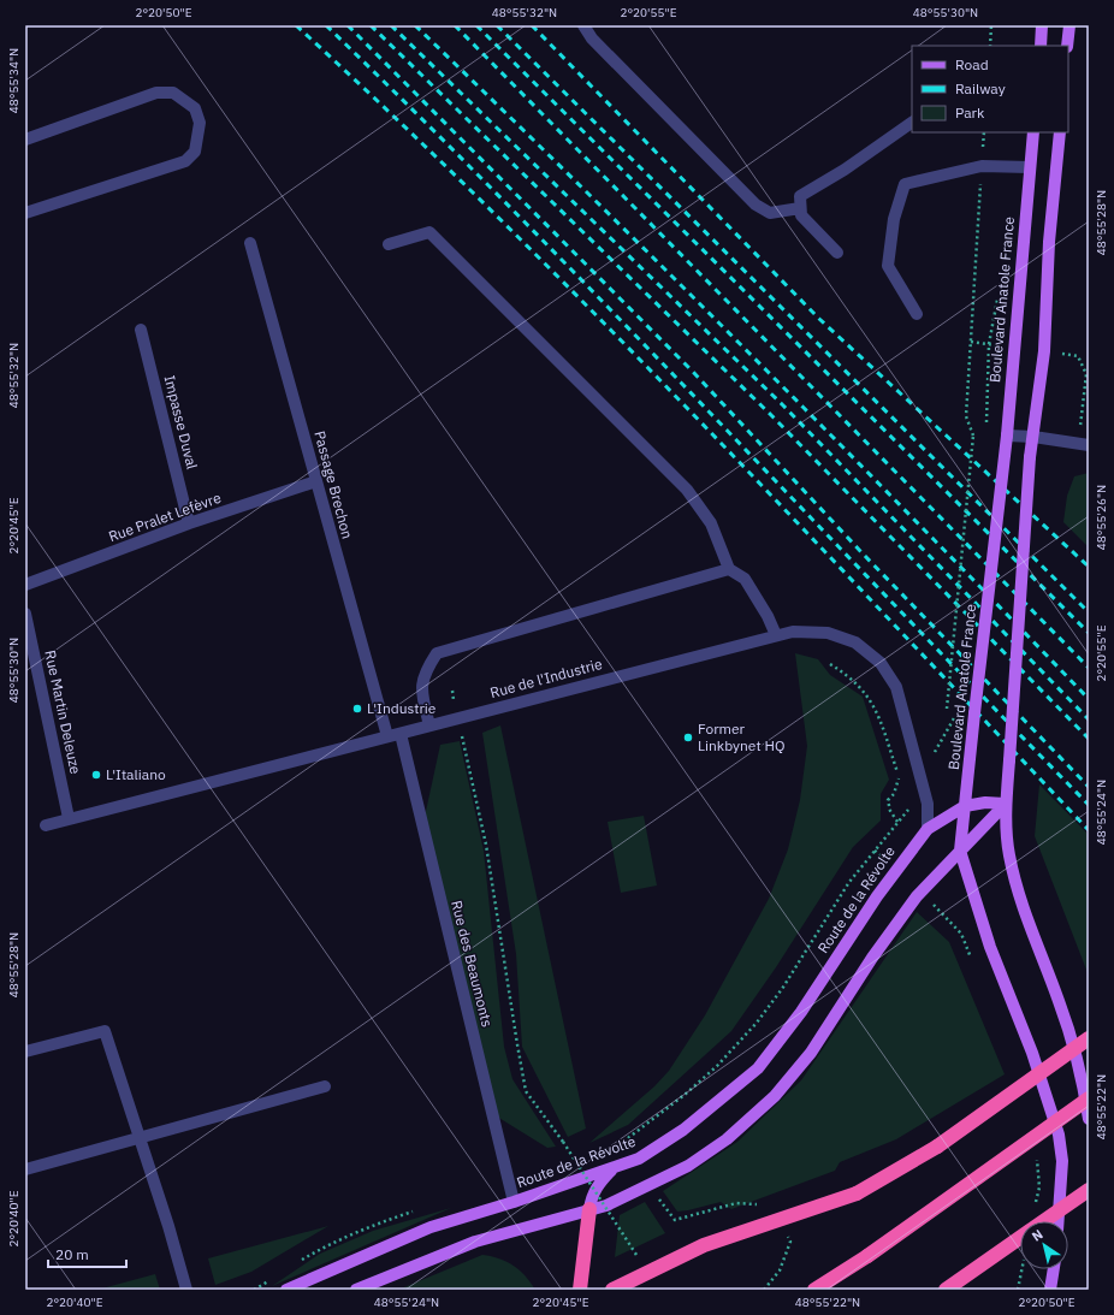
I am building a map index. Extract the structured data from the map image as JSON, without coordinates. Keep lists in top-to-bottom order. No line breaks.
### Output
{"streets":{"main road":["Boulevard Anatole France","Route de la Révolte"],"street":["Impasse Duval","Passage Brechon","Rue Pralet Lefèvre","Rue de l'Industrie","Rue Martin Deleuze","Rue des Beaumonts"]},"crossings":[["Boulevard Anatole France","Route de la Révolte"],["Impasse Duval","Rue Pralet Lefèvre"],["Passage Brechon","Rue Pralet Lefèvre"],["Passage Brechon","Rue de l'Industrie"],["Rue de l'Industrie","Rue Martin Deleuze"],["Rue de l'Industrie","Route de la Révolte"],["Rue de l'Industrie","Rue des Beaumonts"],["Route de la Révolte","Rue des Beaumonts"]],"places":["L'Industrie","Former Linkbynet HQ","L'Italiano"],"legend":["Road","Railway","Park"],"scale_bar":"20 m","north":"top left","coordinates":["2°20'50\"E","48°55'32\"N","2°20'55\"E","48°55'30\"N","48°55'34\"N","48°55'28\"N","48°55'26\"N","2°20'45\"E","48°55'24\"N","48°55'22\"N","2°20'40\"E"]}
